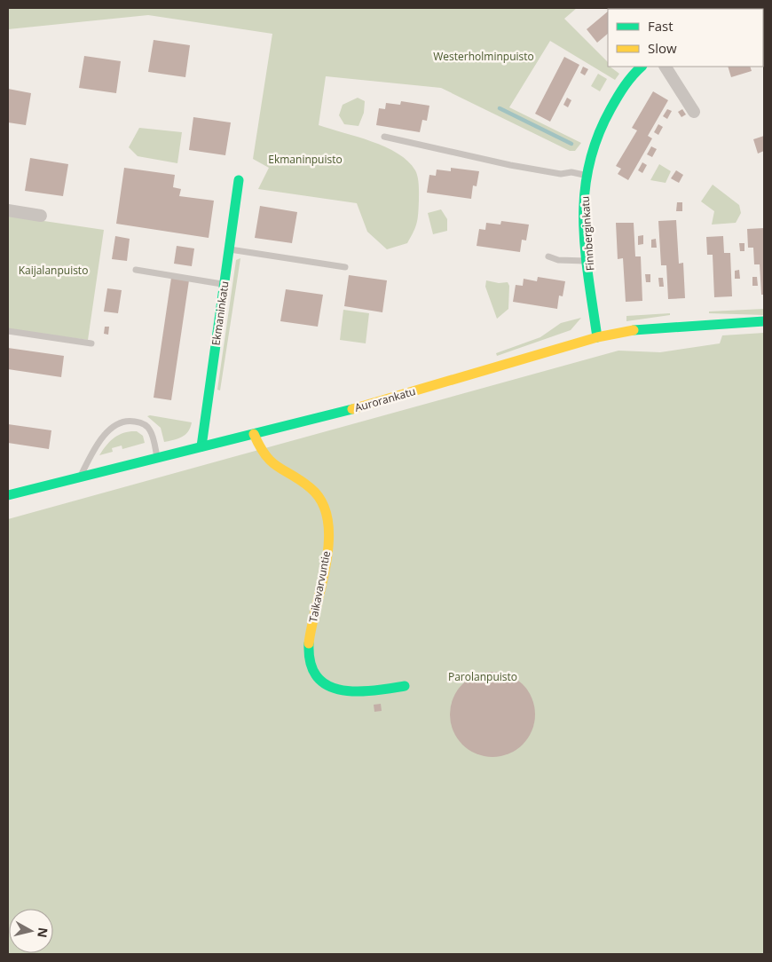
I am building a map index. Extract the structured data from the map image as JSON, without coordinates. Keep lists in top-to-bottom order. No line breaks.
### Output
{"streets":{"street":["Finnberginkatu","Ekmaninkatu","Aurorankatu","Taikavarvuntie"]},"crossings":[["Finnberginkatu","Aurorankatu"],["Ekmaninkatu","Aurorankatu"],["Aurorankatu","Taikavarvuntie"]],"parks":["Westerholminpuisto","Ekmaninpuisto","Kaijalanpuisto","Parolanpuisto"],"legend":["Fast","Slow"],"north":"right"}
